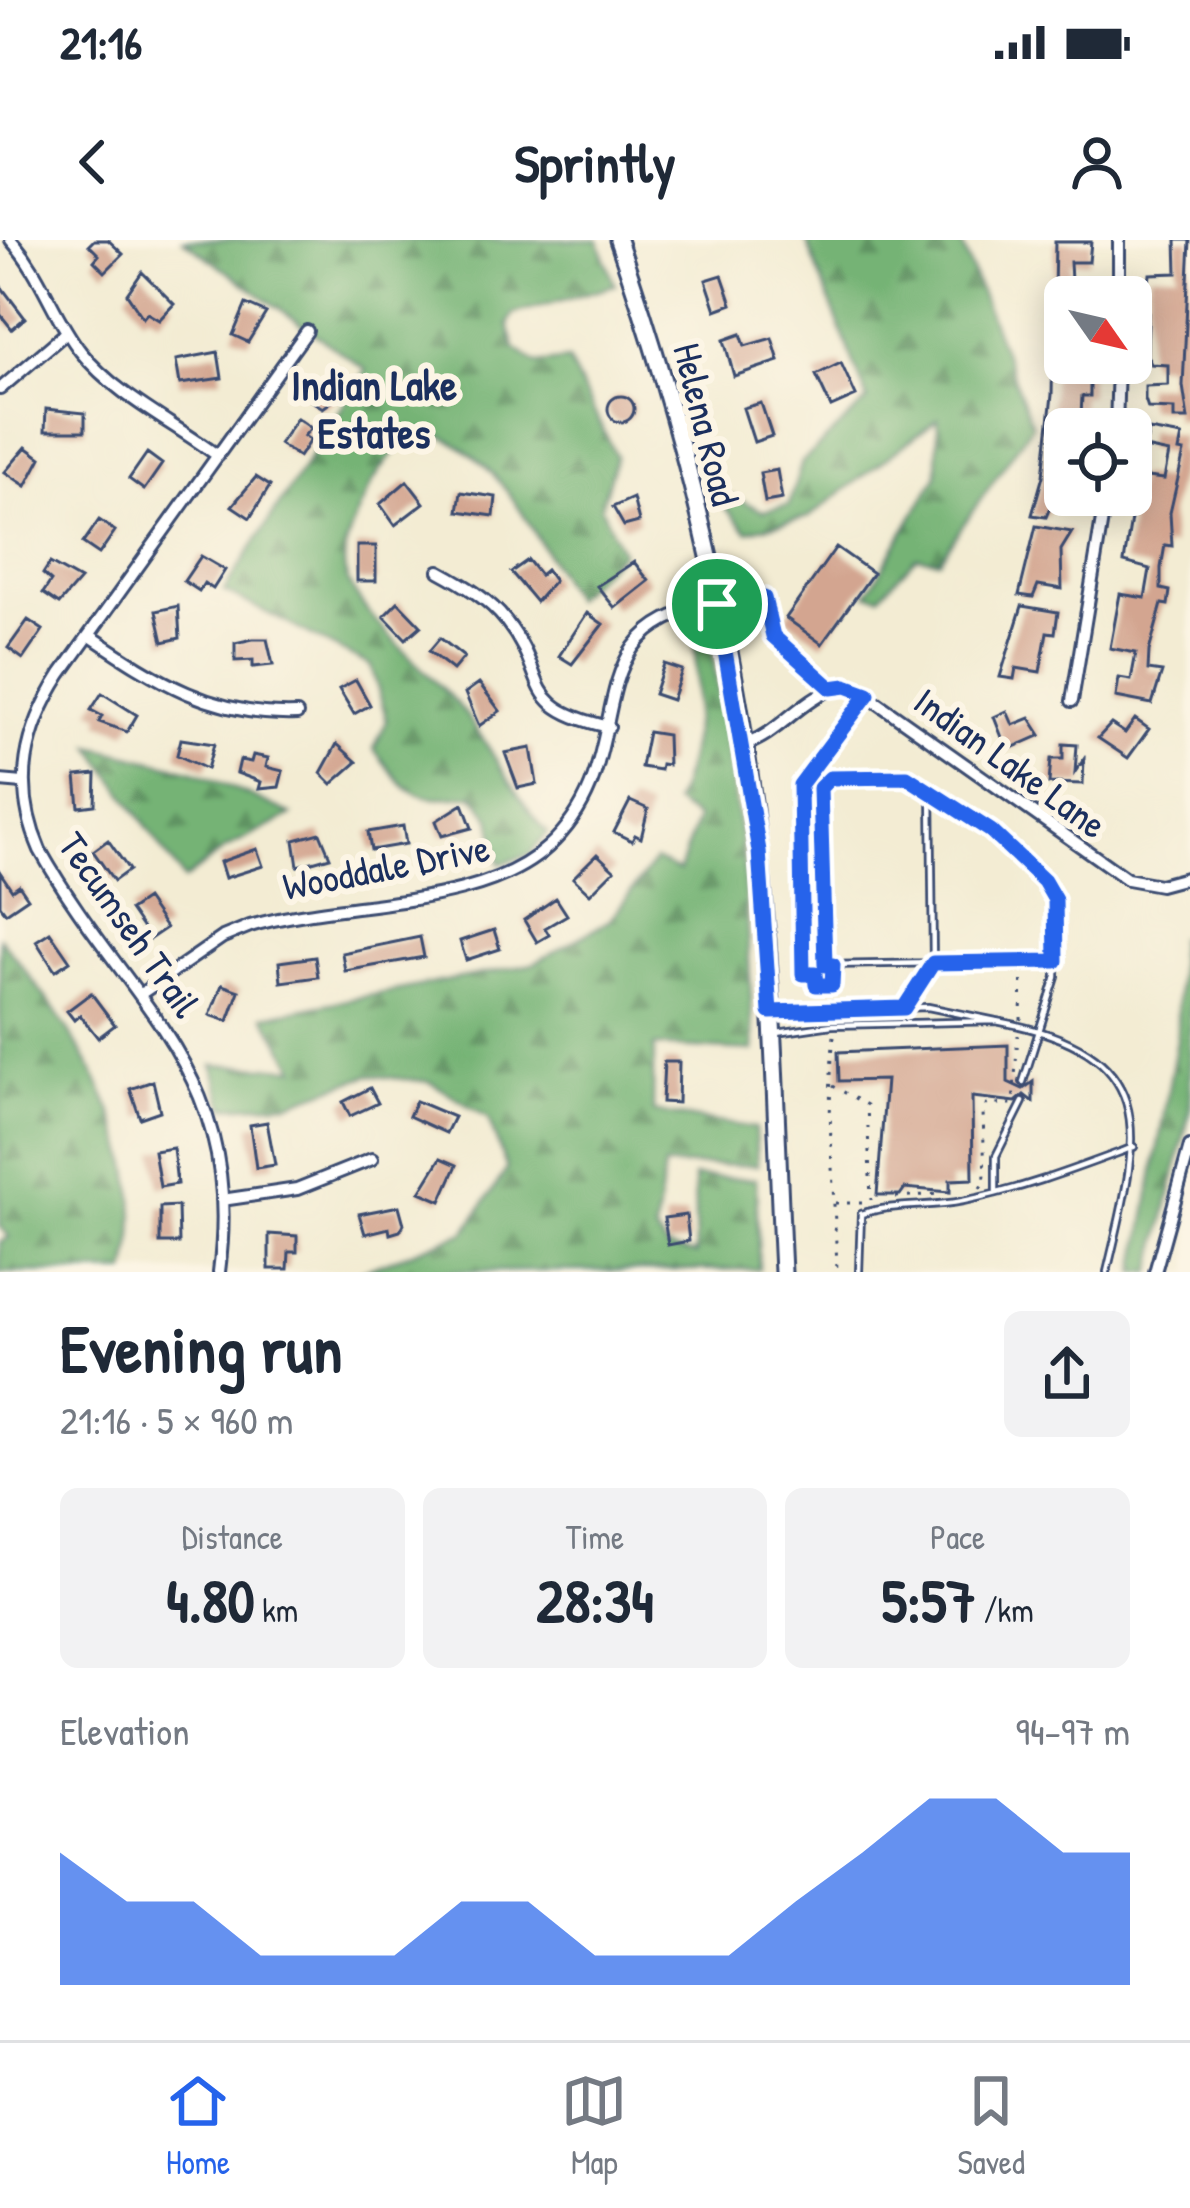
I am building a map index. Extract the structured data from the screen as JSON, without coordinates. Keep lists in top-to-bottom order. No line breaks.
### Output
{"streets":{"main road":["Helena Road"],"street":["Indian Lake Lane","Wooddale Drive","Tecumseh Trail"]},"crossings":[["Helena Road","Wooddale Drive"],["Wooddale Drive","Tecumseh Trail"]],"districts":["Indian Lake Estates"],"north":"bottom right","page":{"status":"21:16","header":"Sprintly","heading":["Evening run","21:16 · 5 × 960 m"],"stats":[["Distance","4.80 km"],["Time","28:34"],["Pace","5:57 /km"]],"chart":["Elevation","94–97 m"],"tabs":["Home","Map","Saved"]}}
